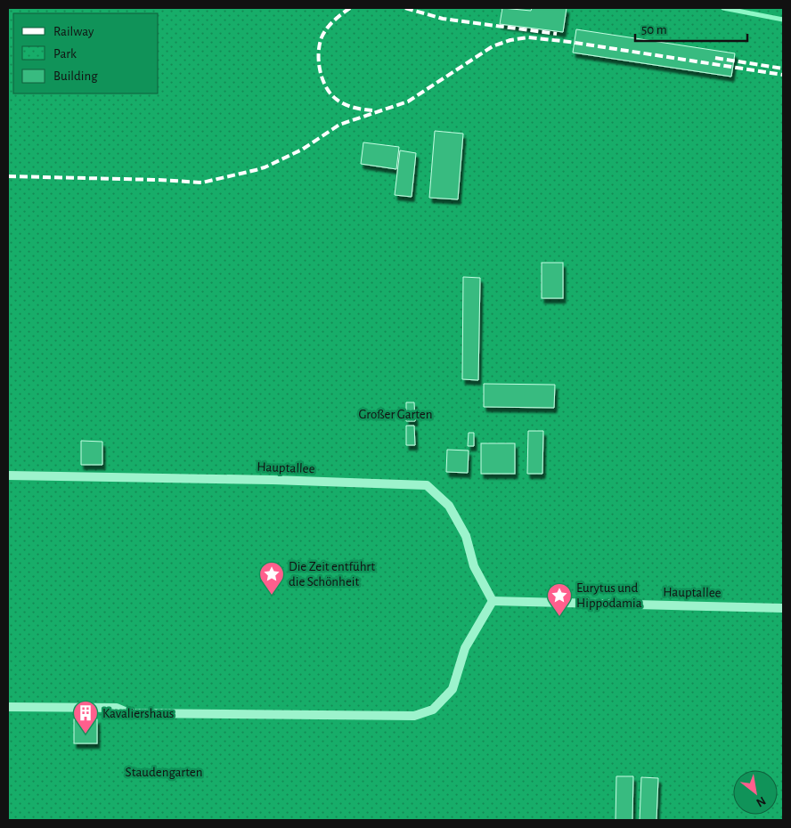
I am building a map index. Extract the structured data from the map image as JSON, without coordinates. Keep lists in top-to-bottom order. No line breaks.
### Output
{"streets":{"street":["Hauptallee"]},"parks":["Großer Garten","Staudengarten"],"places":{"place":["Die Zeit entführt die Schönheit","Eurytus und Hippodamia"],"building":["Kavaliershaus"]},"legend":["Railway","Park","Building"],"scale_bar":"50 m","north":"bottom right"}
